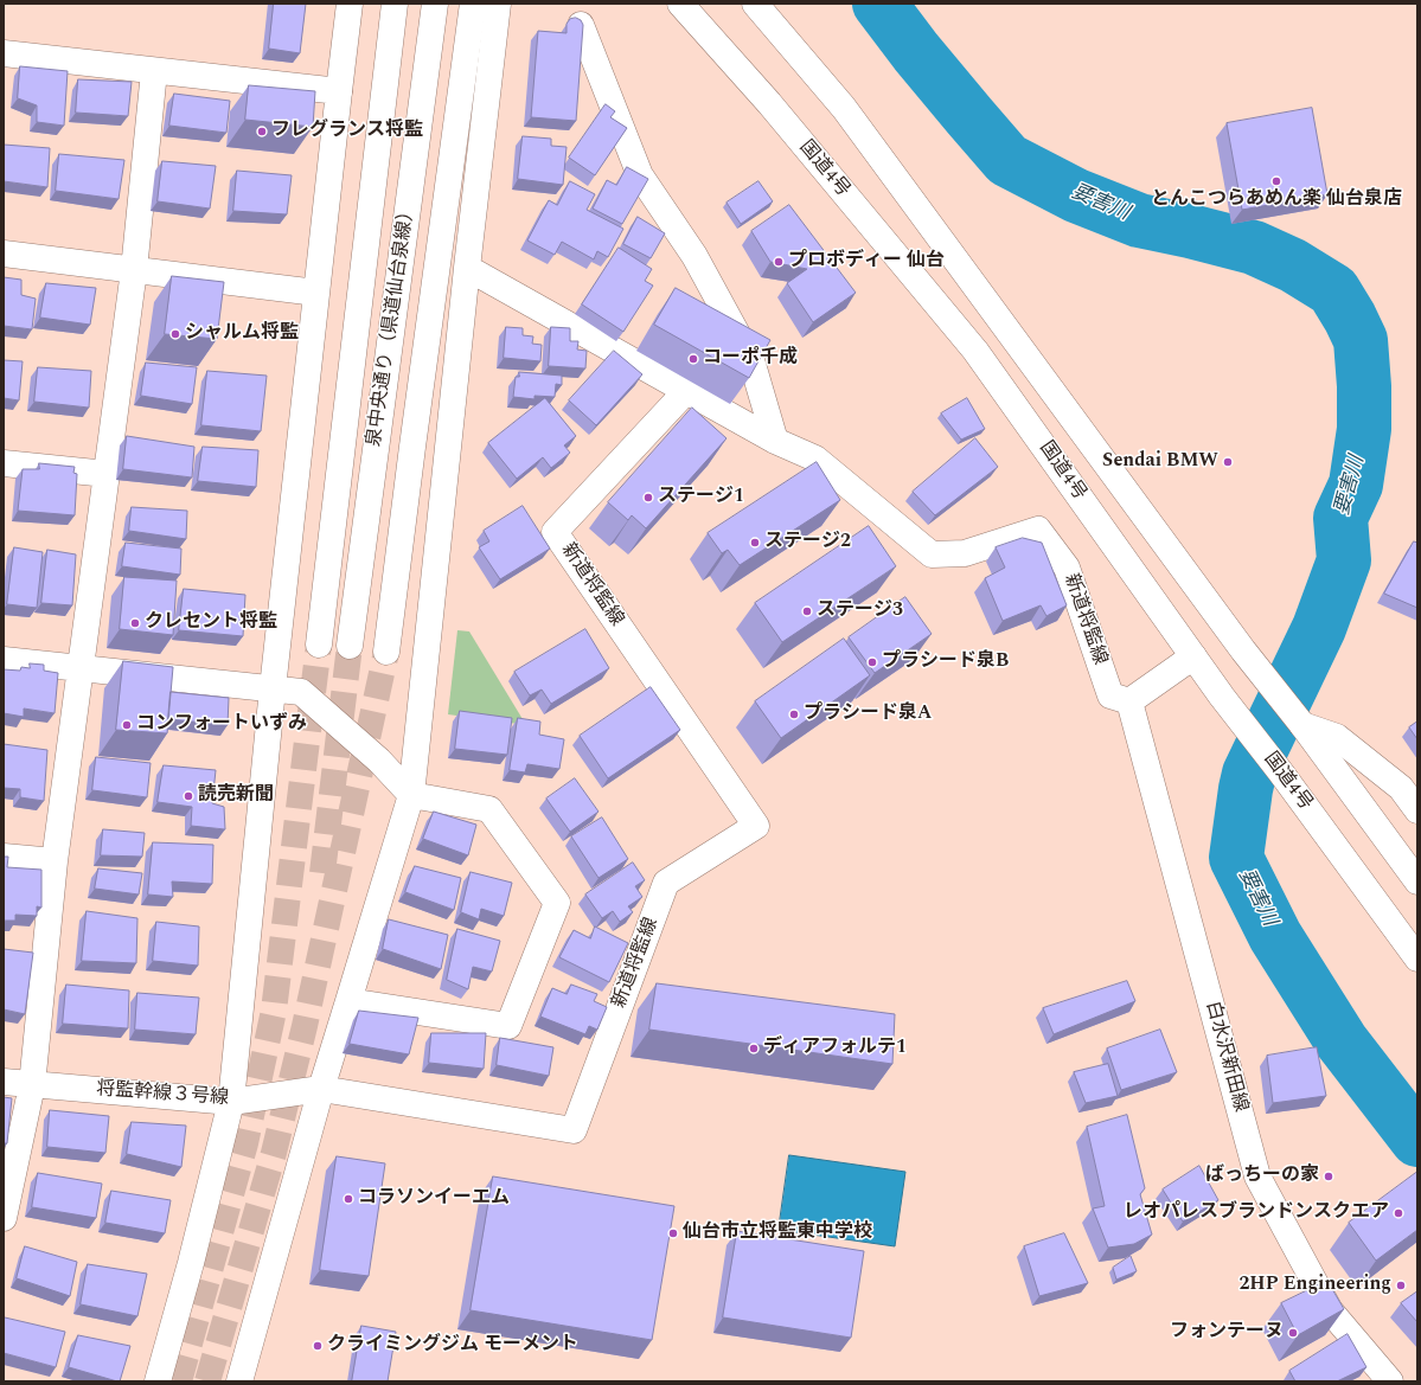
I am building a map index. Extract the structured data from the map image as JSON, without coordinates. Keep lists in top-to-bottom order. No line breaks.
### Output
{"streets":{"main road":["国道4号","泉中央通り（県道仙台泉線）","新道将監線","白水沢新田線","将監幹線３号線"]},"crossings":[["新道将監線","白水沢新田線"],["新道将監線","将監幹線３号線"]],"water":["要害川"],"places":["フレグランス将監","とんこつらあめん楽 仙台泉店","プロボディー 仙台","シャルム将監","コーポ千成","Sendai BMW","ステージ1","ステージ2","ステージ3","クレセント将監","プラシード泉B","プラシード泉A","コンフォートいずみ","読売新聞","ディアフォルテ1","ばっちーの家","コラソンイーエム","レオパレスブランドンスクエア","仙台市立将監東中学校","2HP Engineering","フォンテーヌ","クライミングジム モーメント"]}
